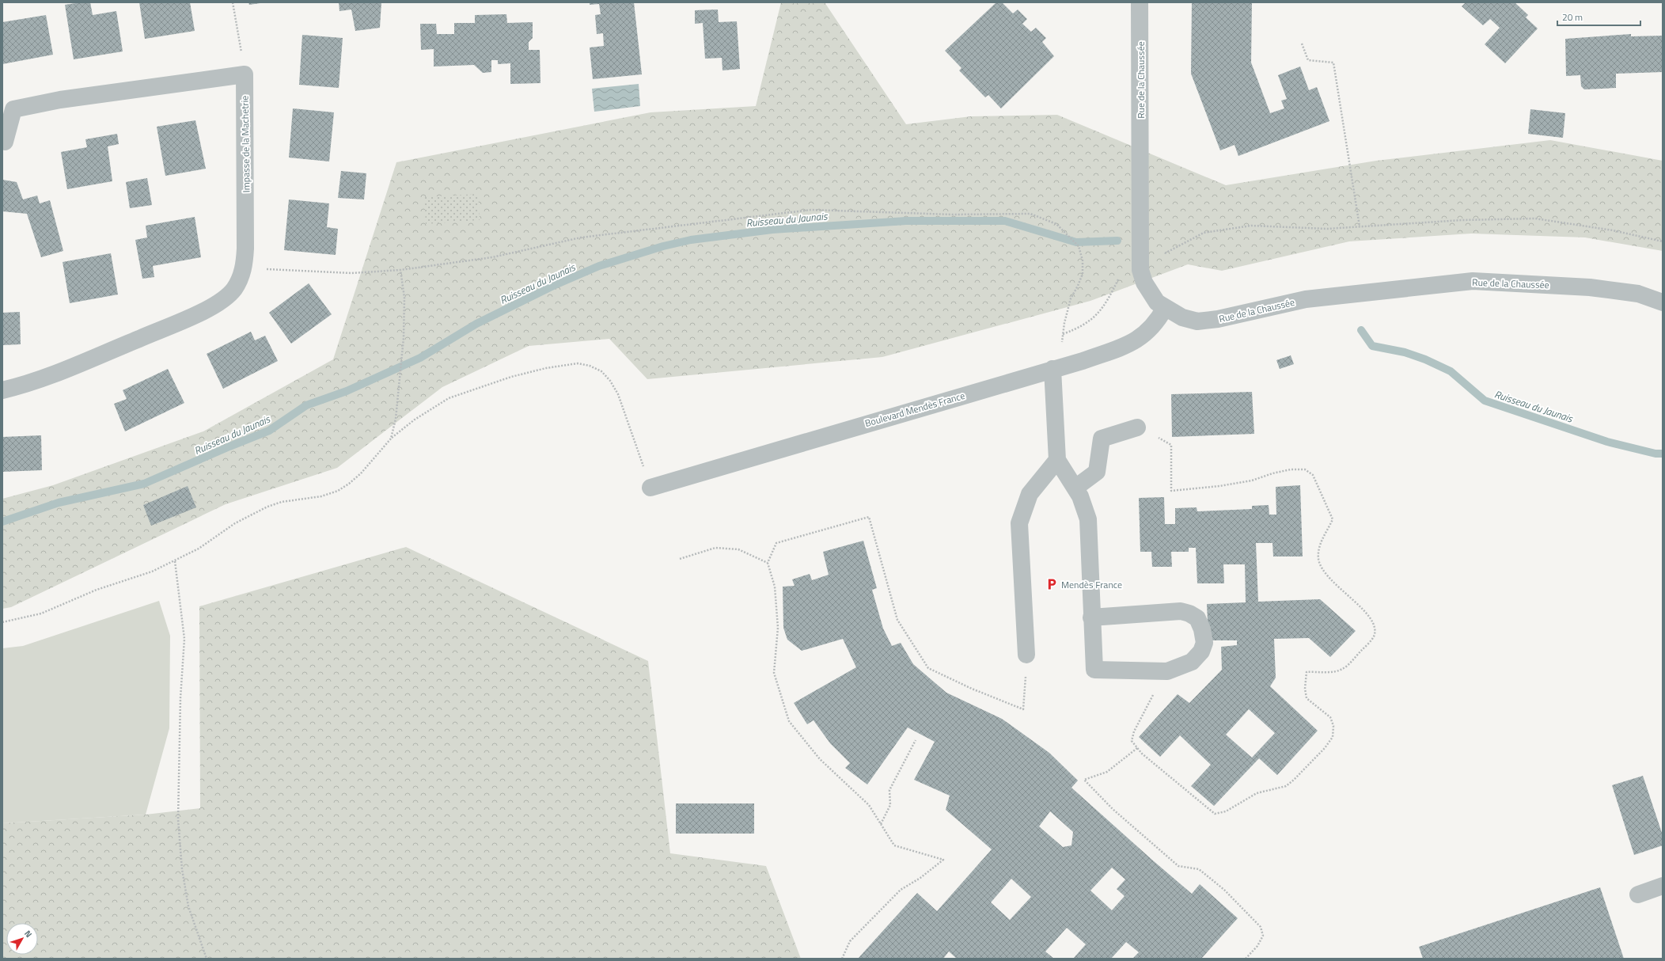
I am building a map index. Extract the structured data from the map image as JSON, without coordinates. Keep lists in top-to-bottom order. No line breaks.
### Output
{"streets":{"street":["Rue de la Chaussée","Impasse de la Machetrie","Boulevard Mendès France"]},"crossings":[["Rue de la Chaussée","Boulevard Mendès France"]],"water":["Ruisseau du Jaunais"],"places":{"parking":["Mendès France"]},"scale_bar":"20 m","north":"top right"}
